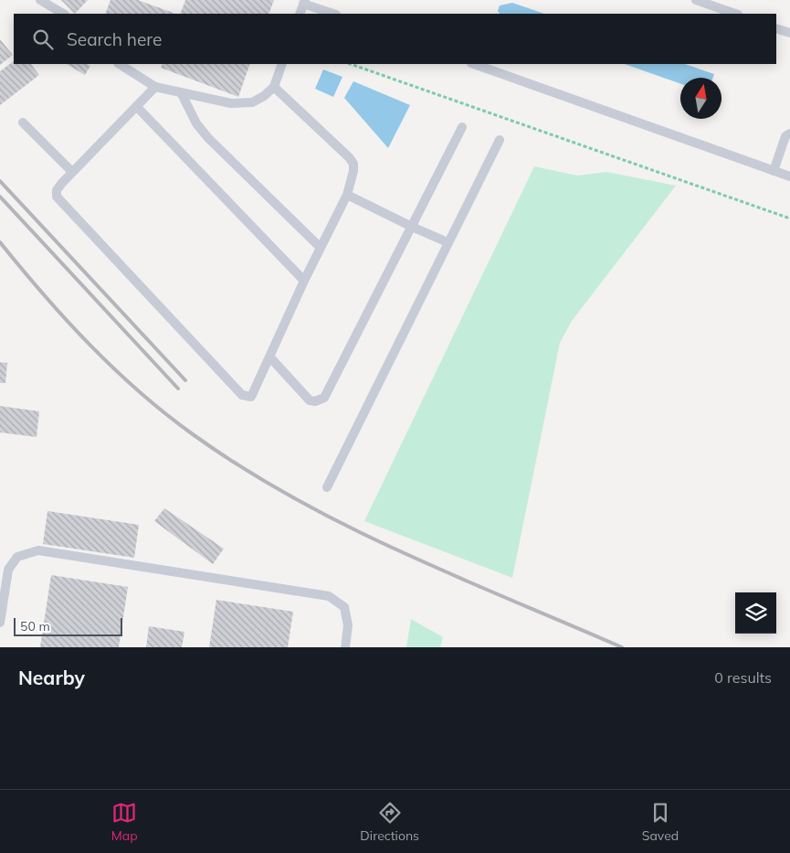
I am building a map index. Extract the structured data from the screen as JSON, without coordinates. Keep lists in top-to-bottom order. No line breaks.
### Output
{"scale_bar":"50 m","north":"top","page":{"search":"Search here","scale":"50 m","heading":["Nearby","0 results"],"nav":["Map","Directions","Saved"]}}
